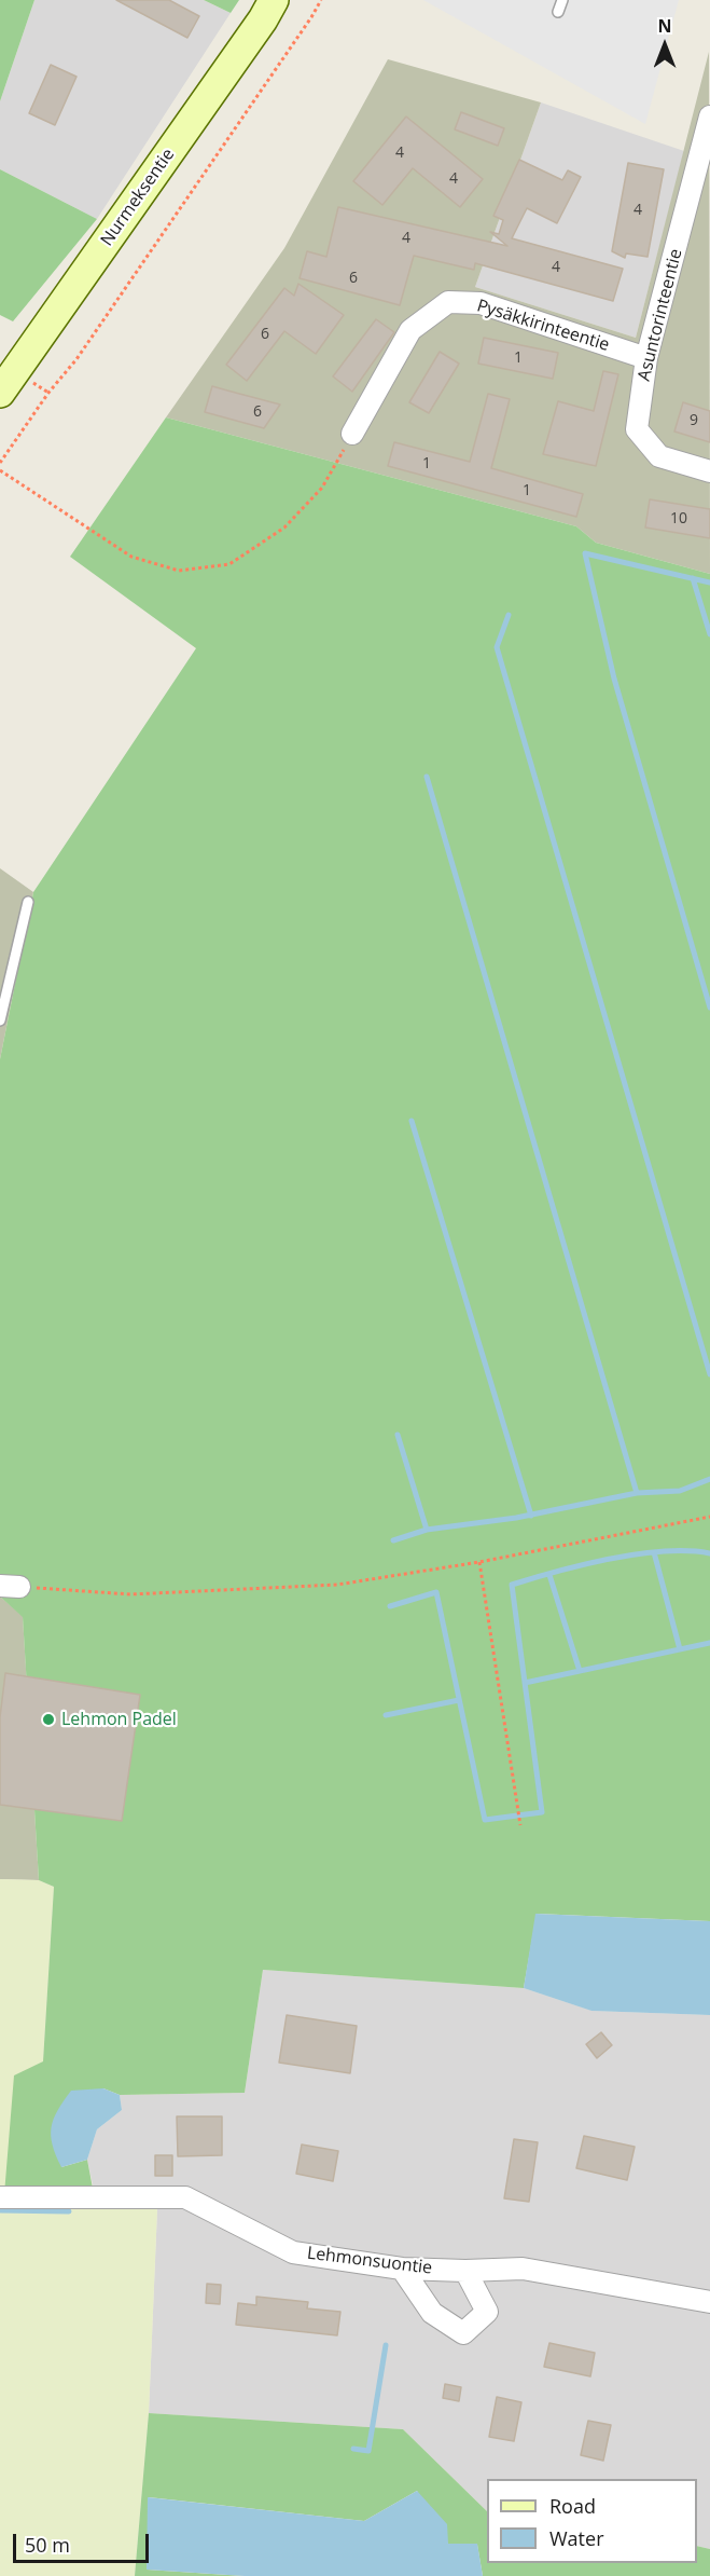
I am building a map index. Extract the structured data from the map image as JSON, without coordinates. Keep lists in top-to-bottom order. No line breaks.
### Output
{"streets":{"street":["Nurmeksentie","Asuntorinteentie","Pysäkkirinteentie","Lehmonsuontie"]},"crossings":[["Asuntorinteentie","Pysäkkirinteentie"]],"places":["Lehmon Padel"],"house_numbers":["4","4","4","4","4","6","6","1","6","9","1","1","10"],"legend":["Road","Water"],"scale_bar":"50 m","north":"top"}
